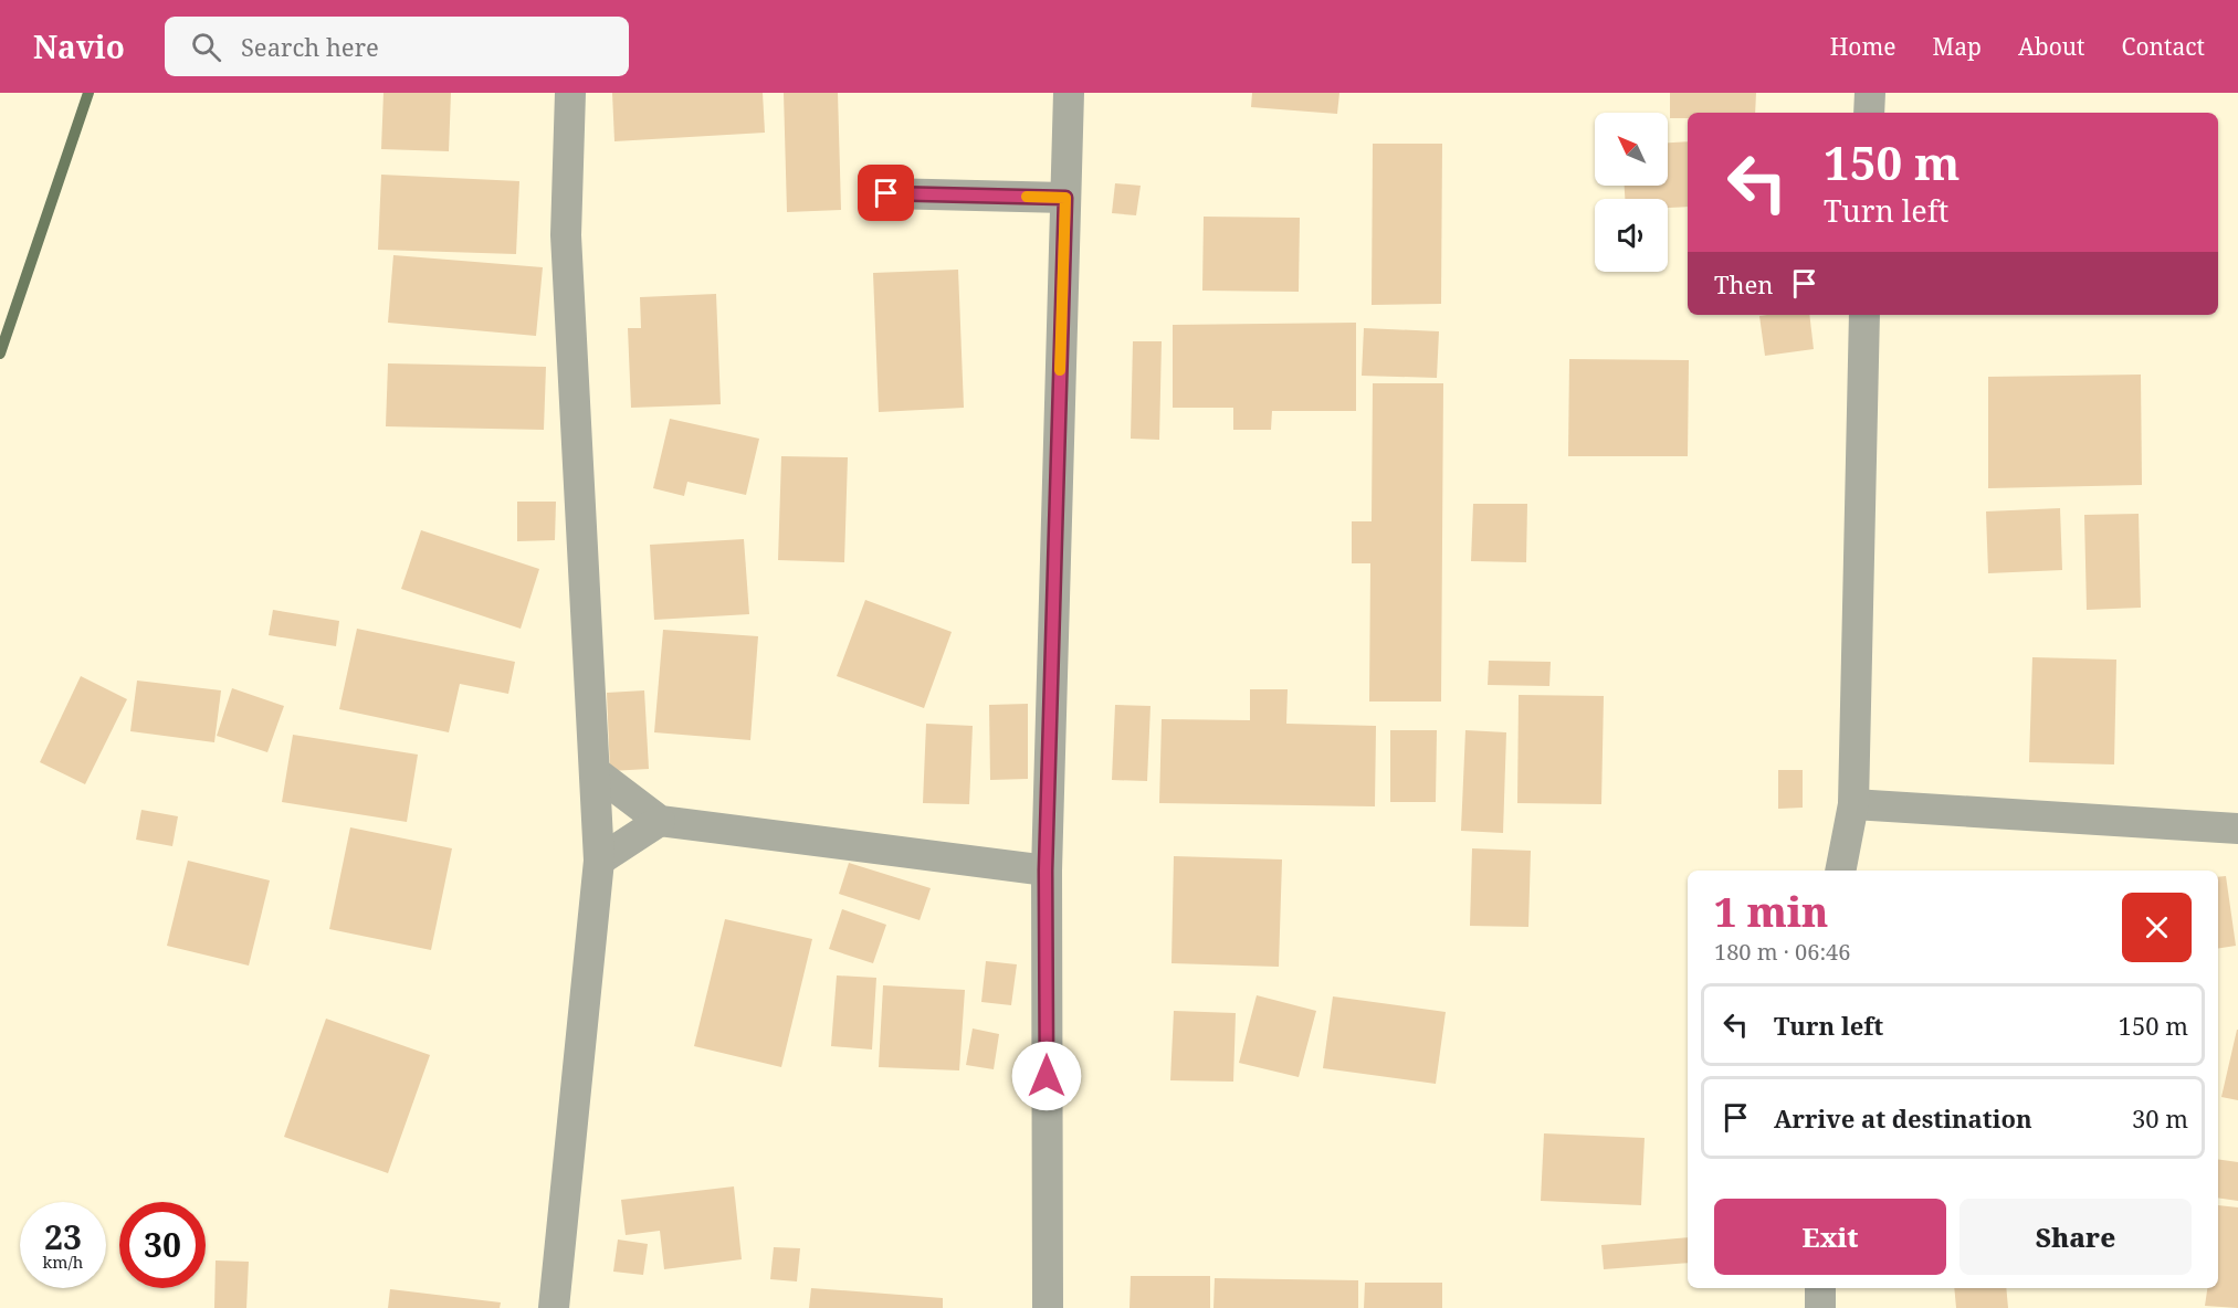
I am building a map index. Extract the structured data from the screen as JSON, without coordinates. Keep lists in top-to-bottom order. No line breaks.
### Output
{"north":"top left","page":{"header":"Navio","search":"Search here","nav":["Home","Map","About","Contact"],"turn":["150 m","Turn left"],"then":"Then","heading":["1 min","180 m · 06:46"],"list":[{"name":"Turn left","value":"150 m"},{"name":"Arrive at destination","value":"30 m"}],"buttons":["Exit","Share"],"speed":"23 km/h","limit":"30"}}
